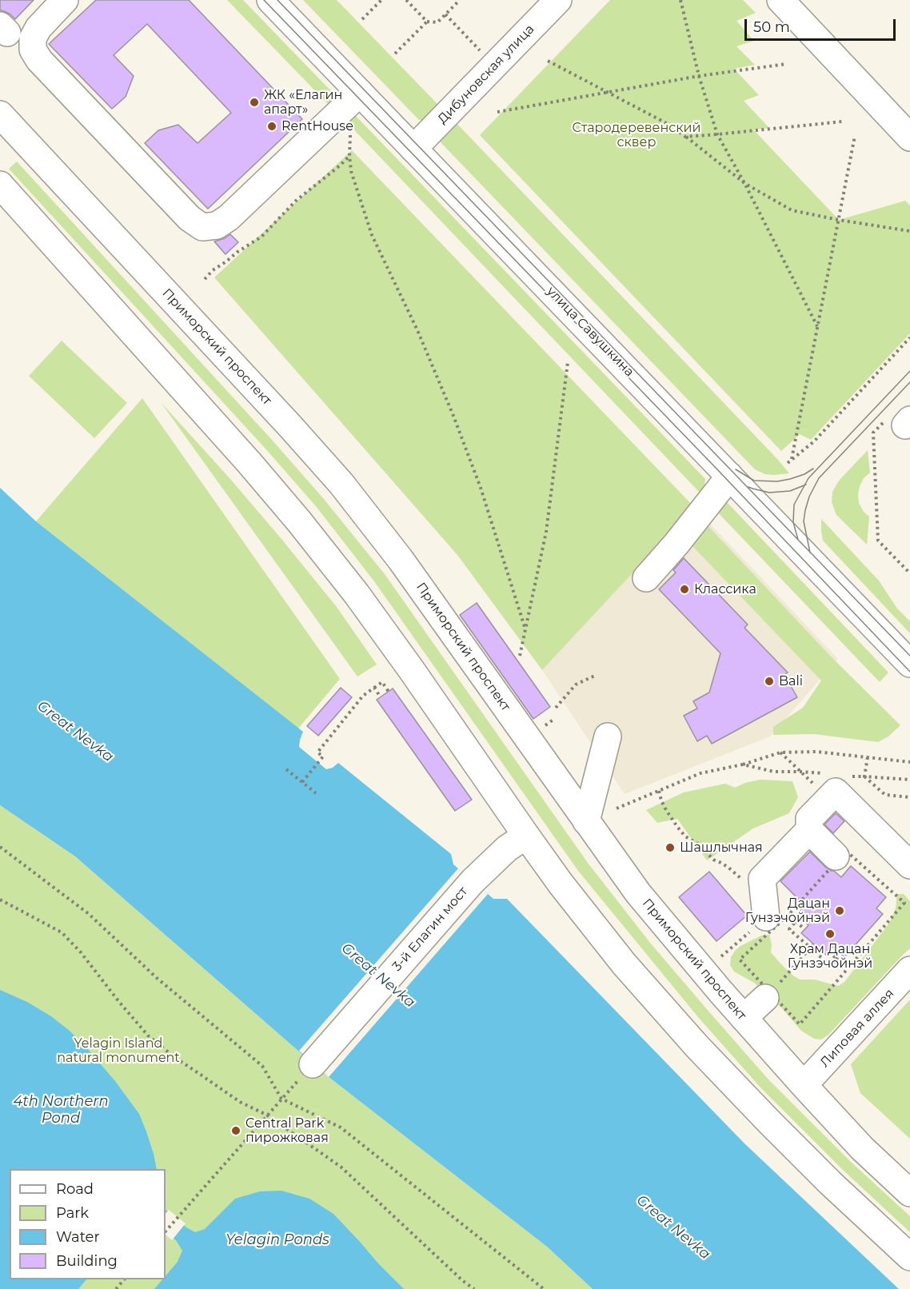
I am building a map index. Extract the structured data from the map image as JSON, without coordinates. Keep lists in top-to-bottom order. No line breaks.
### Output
{"streets":{"main road":["Дибуновская улица","улица Савушкина","Приморский проспект","3-й Елагин мост","Липовая аллея"]},"crossings":[["Дибуновская улица","улица Савушкина"],["Приморский проспект","Липовая аллея"]],"water":["Great Nevka","4th Northern Pond","Yelagin Ponds"],"parks":["Стародеревенский сквер","Yelagin Island natural monument"],"places":["ЖК «Елагин апарт»","RentHouse","Классика","Bali","Шашлычная","Дацан Гунзэчойнэй","Храм Дацан Гунзэчойнэй","Central Park пирожковая"],"legend":["Road","Park","Water","Building"],"scale_bar":"50 m"}
